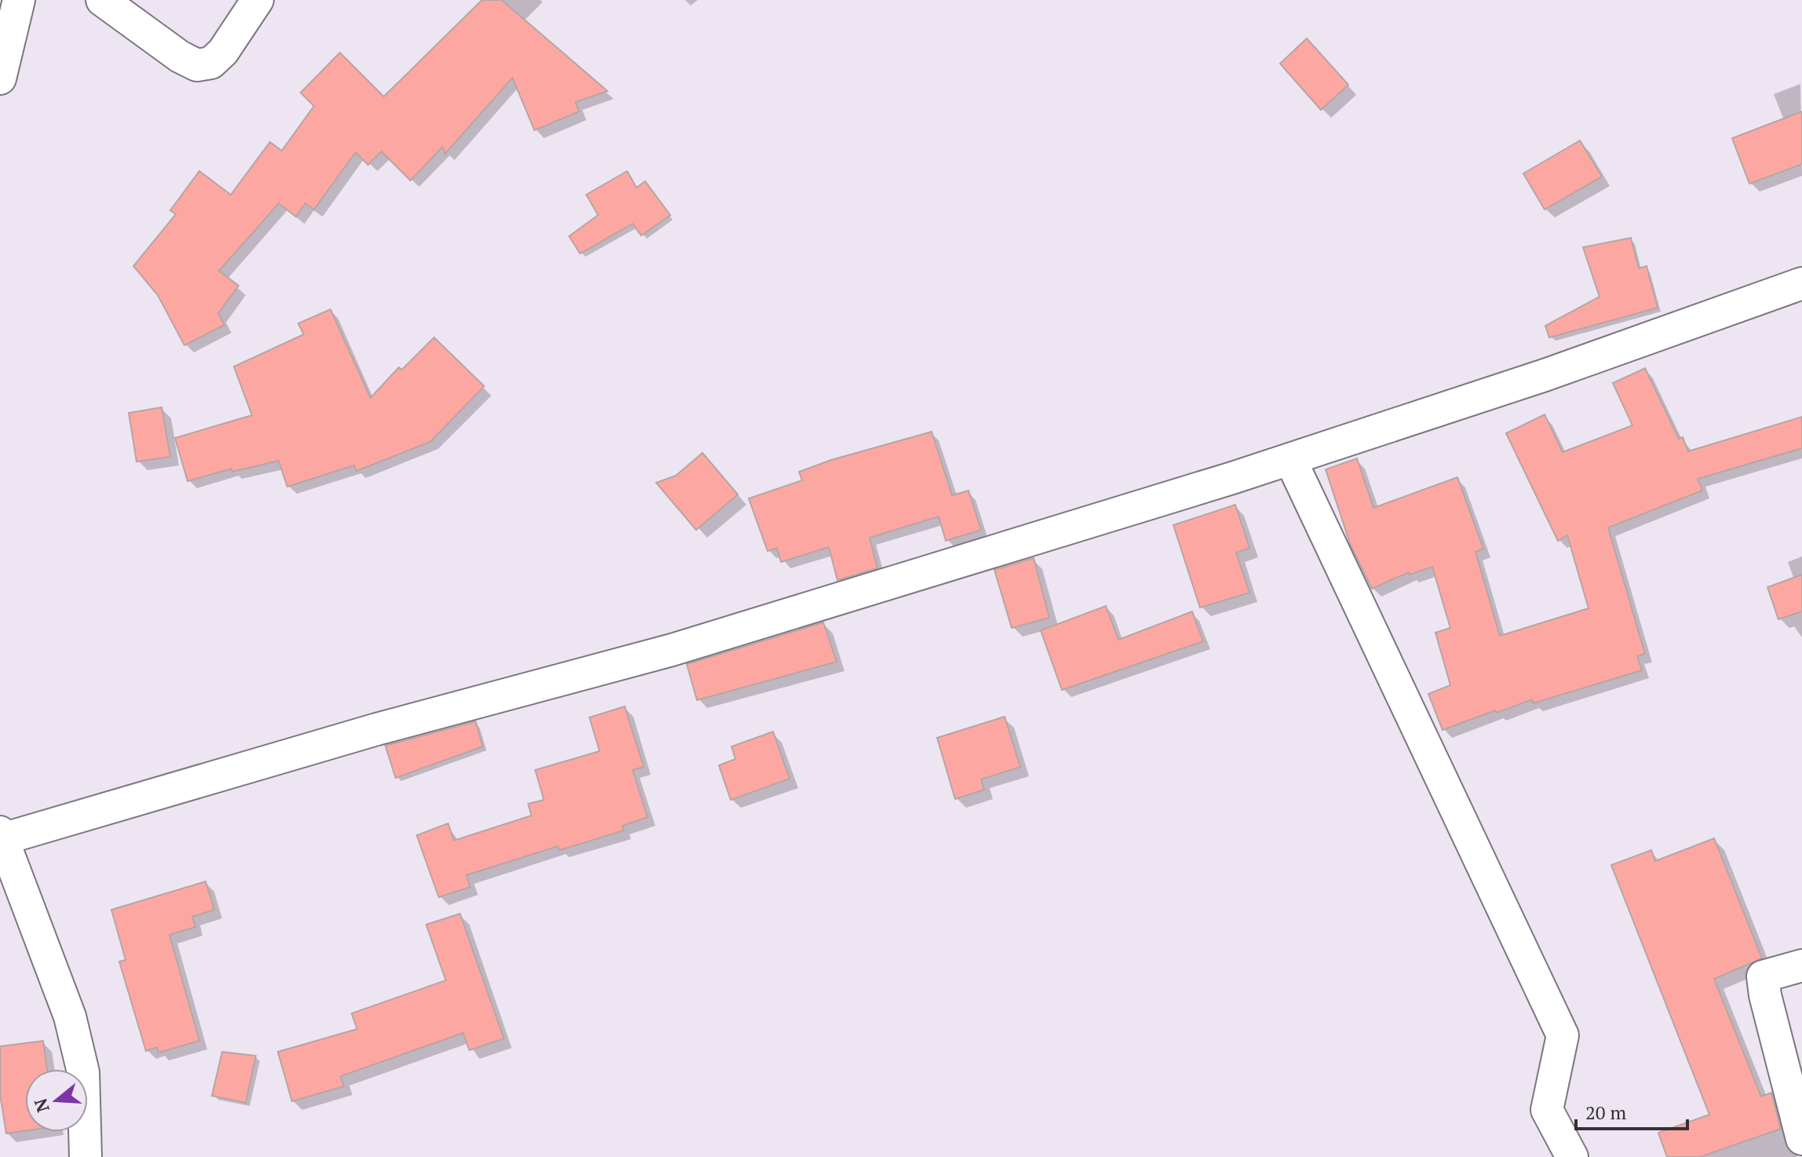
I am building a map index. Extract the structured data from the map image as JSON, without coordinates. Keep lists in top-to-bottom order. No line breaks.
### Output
{"scale_bar":"20 m","north":"left"}
